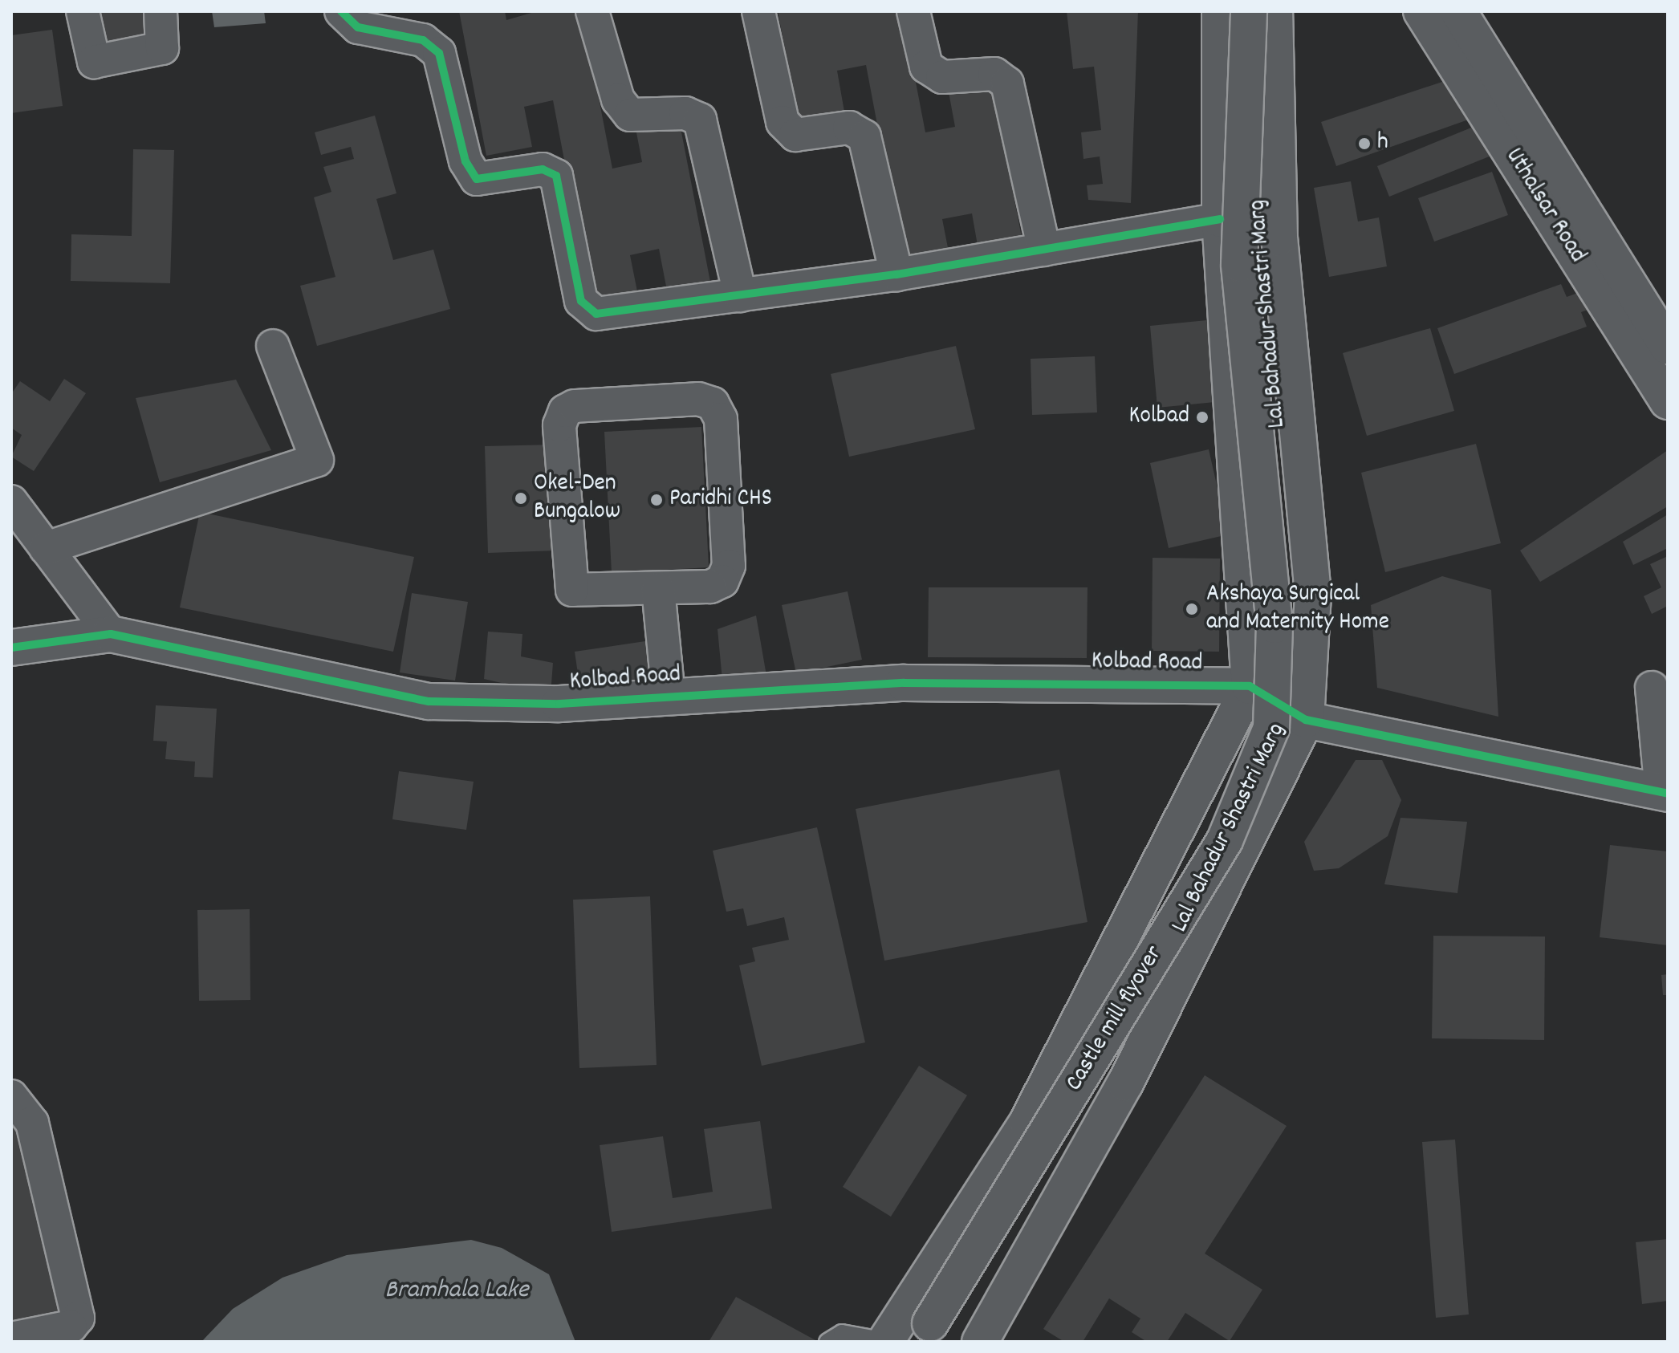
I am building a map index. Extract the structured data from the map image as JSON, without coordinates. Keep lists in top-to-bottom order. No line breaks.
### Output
{"streets":{"main road":["Uthalsar Road","Lal Bahadur Shastri Marg","Kolbad Road","Castle mill flyover"]},"crossings":[["Lal Bahadur Shastri Marg","Kolbad Road"],["Lal Bahadur Shastri Marg","Castle mill flyover"]],"water":["Bramhala Lake"],"places":["h","Kolbad","Okel-Den Bungalow","Paridhi CHS","Akshaya Surgical and Maternity Home"]}
